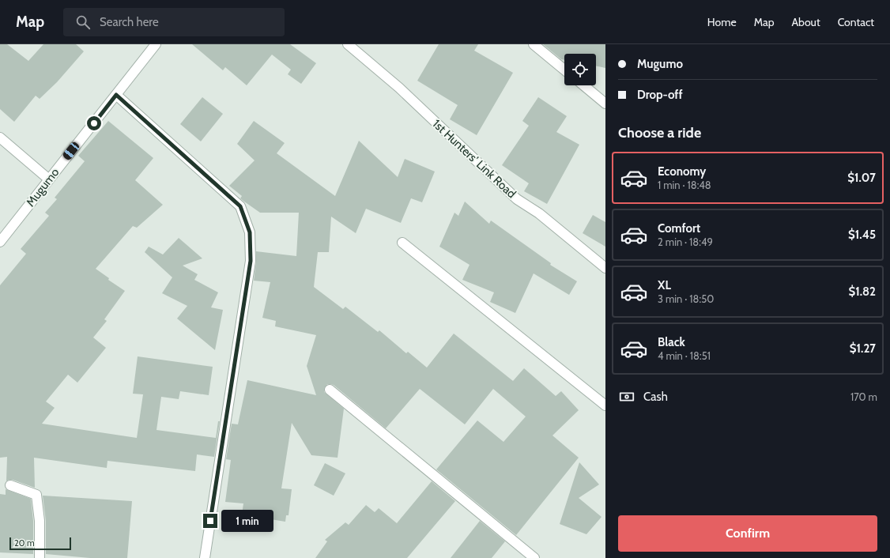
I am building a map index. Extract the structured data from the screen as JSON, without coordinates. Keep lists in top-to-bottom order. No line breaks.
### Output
{"streets":{"street":["1st Hunters' Link Road","Mugumo"]},"scale_bar":"20 m","page":{"header":"Map","search":"Search here","nav":["Home","Map","About","Contact"],"banner":["Mugumo","Drop-off"],"heading":"Choose a ride","list":[{"name":"Economy","note":"1 min · 18:48","value":"$1.07"},{"name":"Comfort","note":"2 min · 18:49","value":"$1.45"},{"name":"XL","note":"3 min · 18:50","value":"$1.82"},{"name":"Black","note":"4 min · 18:51","value":"$1.27"}],"pay":["Cash","170 m"],"buttons":"Confirm","bubble":"1 min","scale":"20 m"}}
